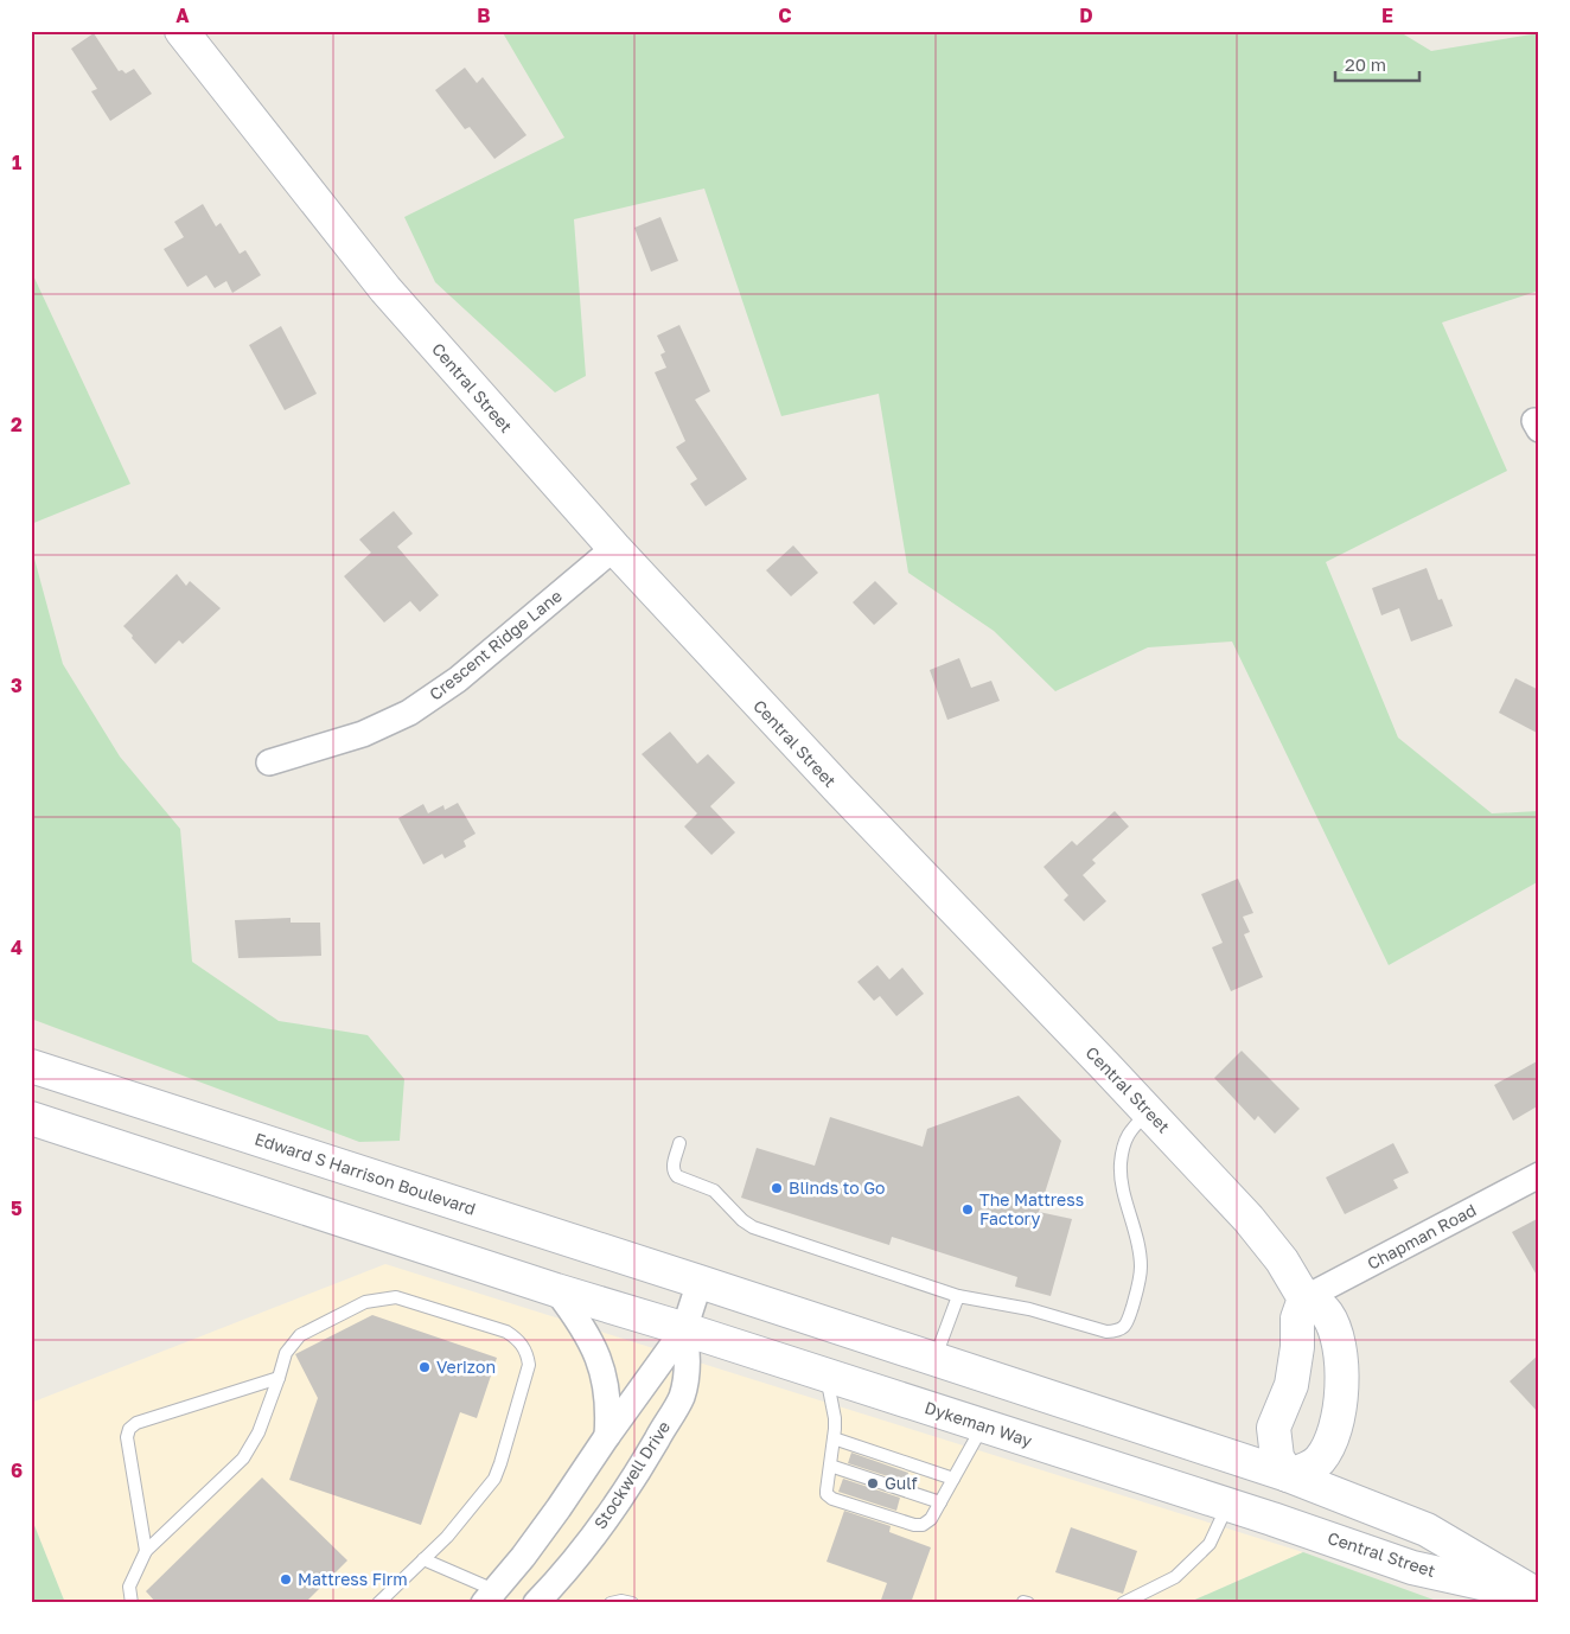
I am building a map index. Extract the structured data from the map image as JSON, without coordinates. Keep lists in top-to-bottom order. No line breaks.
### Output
{"streets":{"main road":["Central Street","Edward S Harrison Boulevard","Dykeman Way"],"street":["Crescent Ridge Lane","Chapman Road","Stockwell Drive"]},"crossings":[["Central Street","Crescent Ridge Lane"],["Central Street","Chapman Road"],["Central Street","Dykeman Way"],["Edward S Harrison Boulevard","Stockwell Drive"],["Dykeman Way","Stockwell Drive"]],"places":["Blinds to Go","The Mattress Factory","Verizon","Gulf","Mattress Firm"],"scale_bar":"20 m","grid":{"columns":["A","B","C","D","E"],"rows":["1","2","3","4","5","6"]}}
